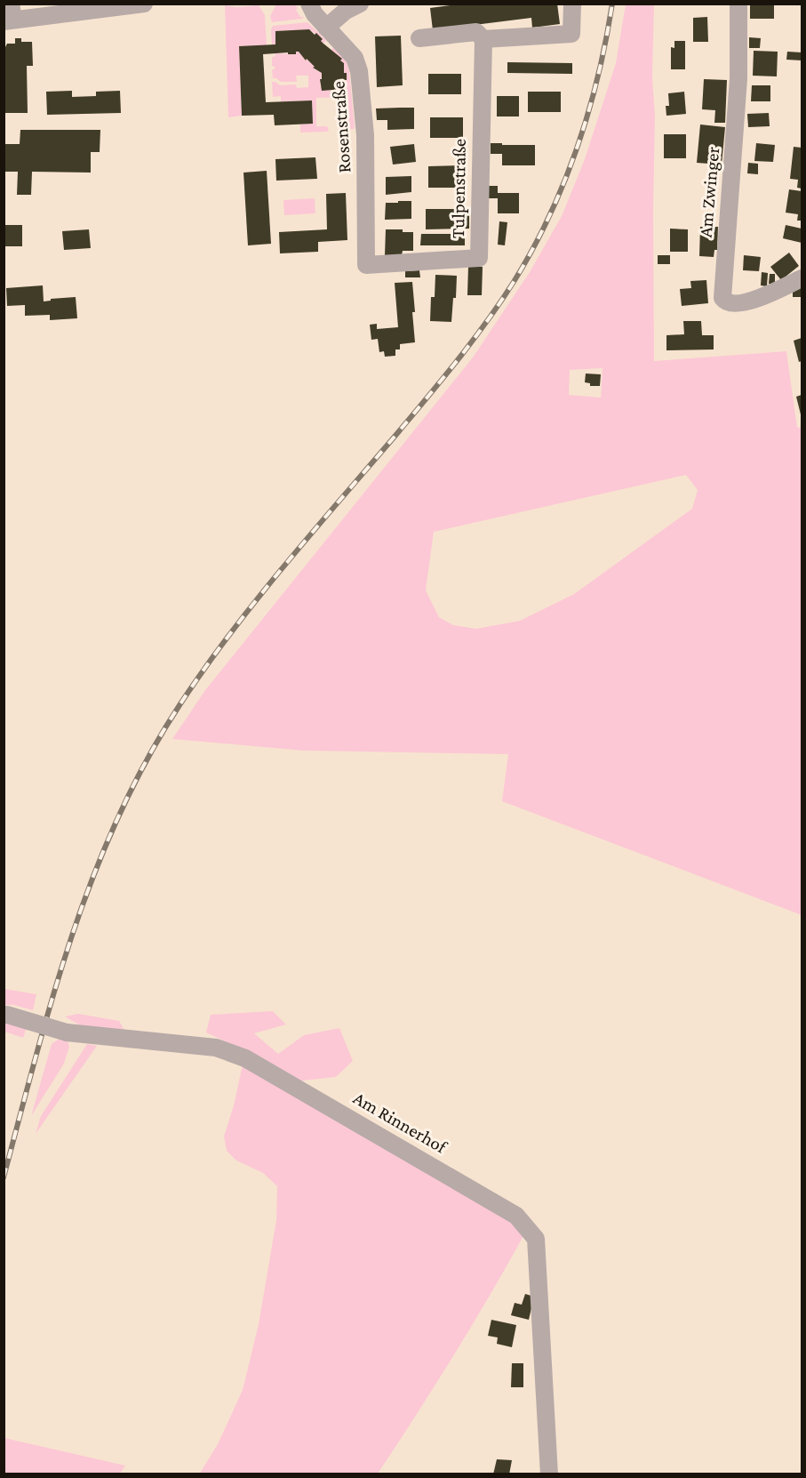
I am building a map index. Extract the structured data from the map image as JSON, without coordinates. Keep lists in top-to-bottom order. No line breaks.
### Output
{"streets":{"street":["Rosenstraße","Tulpenstraße","Am Zwinger","Am Rinnerhof"]},"crossings":[["Rosenstraße","Tulpenstraße"]]}
